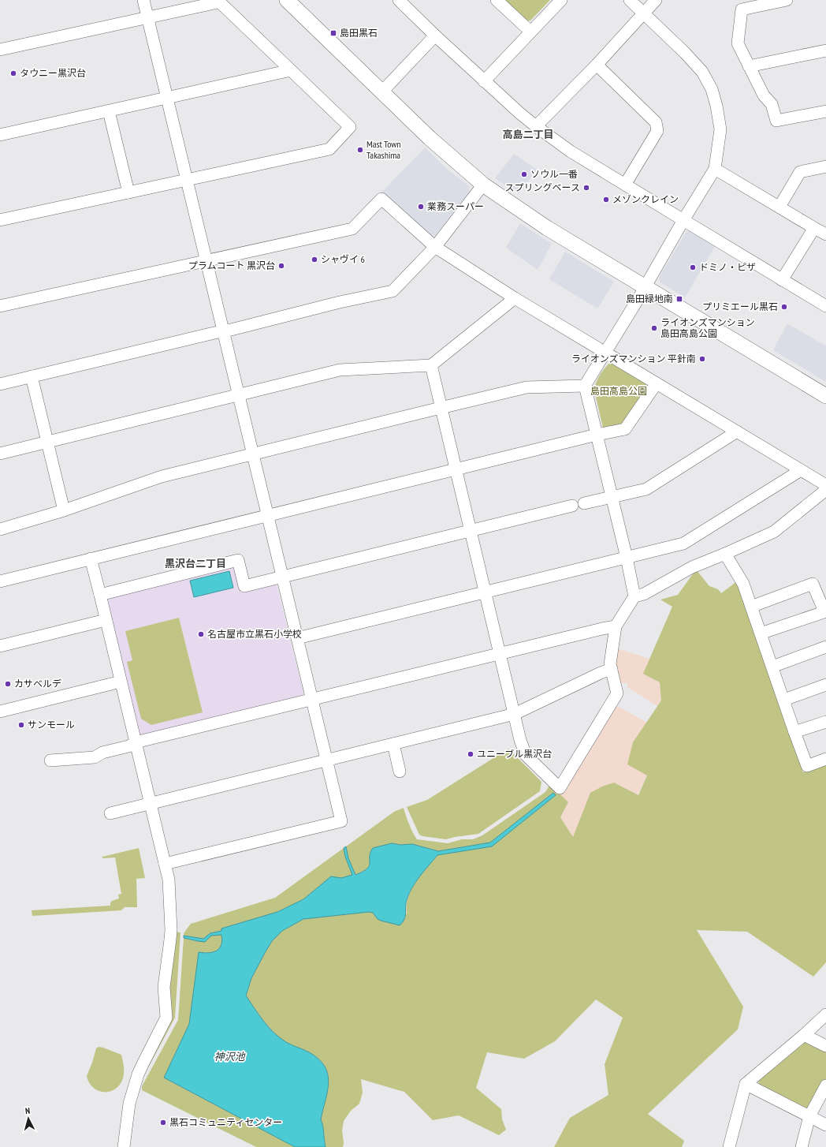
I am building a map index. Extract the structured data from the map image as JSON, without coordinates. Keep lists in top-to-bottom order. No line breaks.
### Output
{"districts":["高島二丁目","黒沢台二丁目"],"water":["神沢池"],"parks":["島田高島公園"],"places":{"transit":["島田黒石","島田緑地南"],"other":["タウニー黒沢台","Mast Town Takashima","ソウル一番","スプリングベース","メゾンクレイン","業務スーパー","シャヴイ 6","プラムコート 黒沢台","ドミノ・ピザ","プリミエール黒石","ライオンズマンション 島田高島公園","ライオンズマンション 平針南","名古屋市立黒石小学校","カサベルデ","サンモール","ユニーブル黒沢台","黒石コミュニティセンター"]},"north":"top"}
